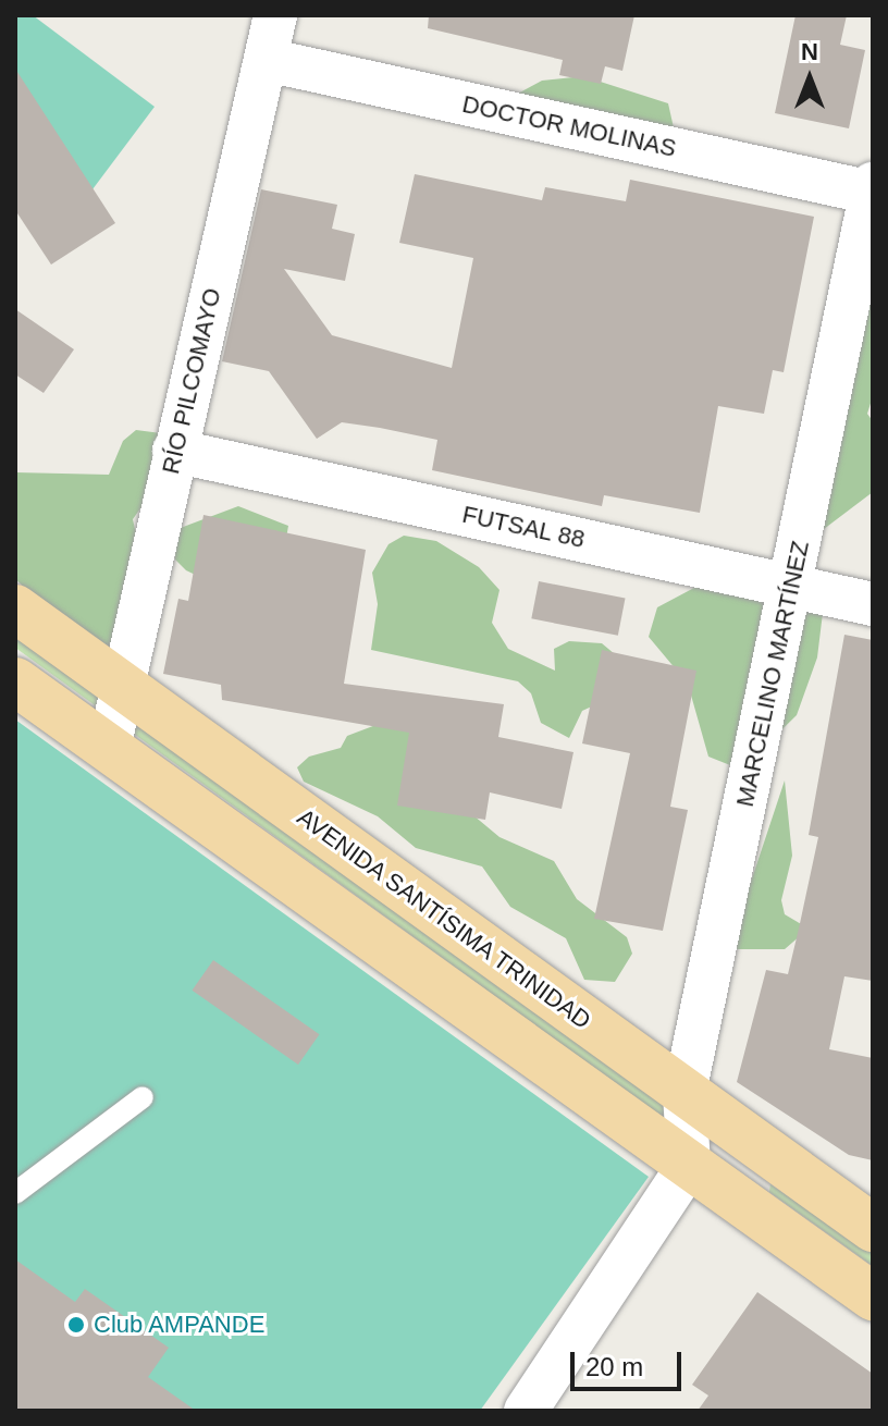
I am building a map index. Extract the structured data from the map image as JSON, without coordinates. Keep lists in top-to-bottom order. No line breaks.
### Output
{"streets":{"main road":["AVENIDA SANTÍSIMA TRINIDAD"],"street":["DOCTOR MOLINAS","RÍO PILCOMAYO","FUTSAL 88","MARCELINO MARTÍNEZ"]},"crossings":[["DOCTOR MOLINAS","RÍO PILCOMAYO"],["DOCTOR MOLINAS","MARCELINO MARTÍNEZ"],["RÍO PILCOMAYO","FUTSAL 88"],["RÍO PILCOMAYO","AVENIDA SANTÍSIMA TRINIDAD"],["FUTSAL 88","MARCELINO MARTÍNEZ"],["MARCELINO MARTÍNEZ","AVENIDA SANTÍSIMA TRINIDAD"]],"places":["Club AMPANDE"],"scale_bar":"20 m","north":"top"}
